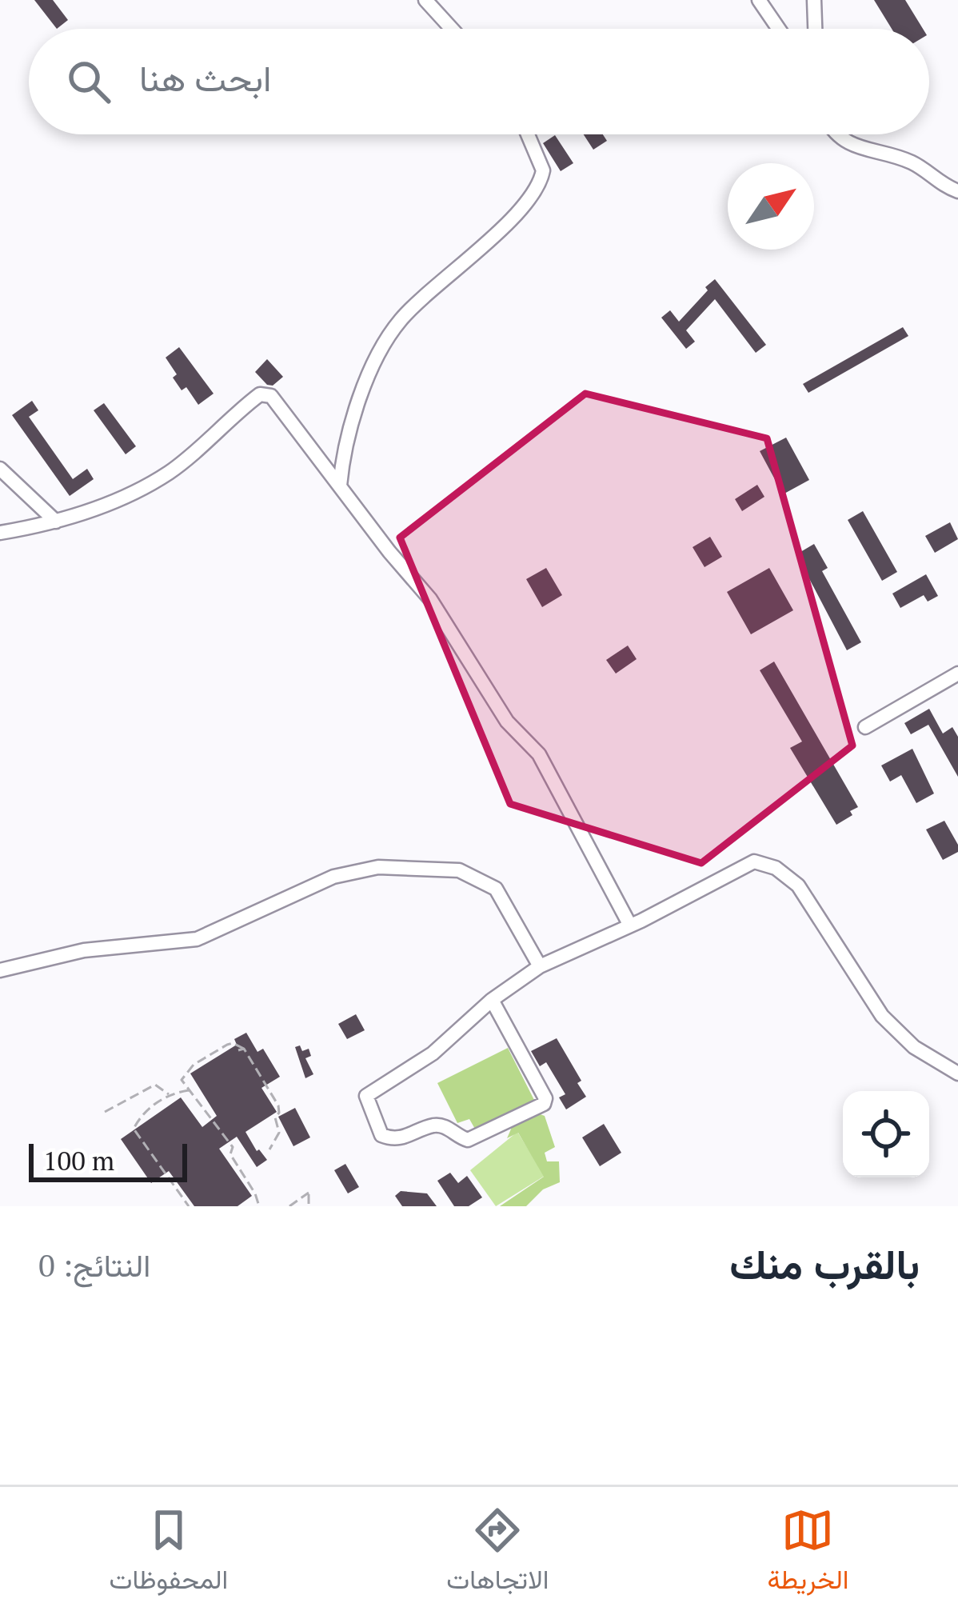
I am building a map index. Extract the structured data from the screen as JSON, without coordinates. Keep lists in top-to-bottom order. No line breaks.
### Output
{"scale_bar":"100 m","north":"top right","page":{"search":"ابحث هنا","scale":"100 m","heading":["بالقرب منك","النتائج: 0"],"nav":["الخريطة","الاتجاهات","المحفوظات"]}}
